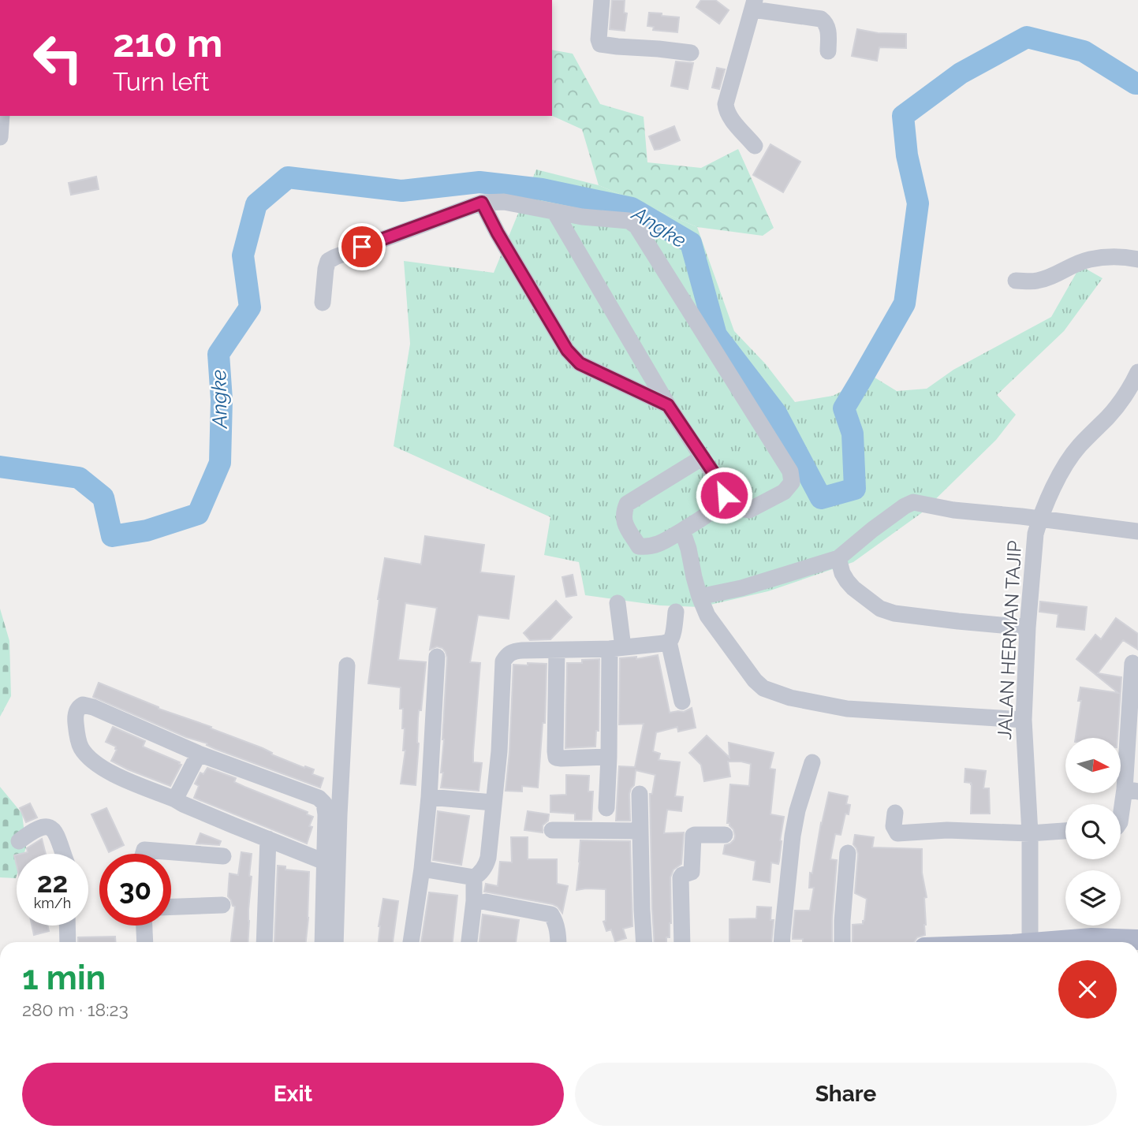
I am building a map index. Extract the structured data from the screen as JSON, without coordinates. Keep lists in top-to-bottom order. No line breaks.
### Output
{"streets":{"street":["JALAN HERMAN TAJIP"]},"water":["Angke"],"north":"right","page":{"turn":["210 m","Turn left"],"speed":"22 km/h","limit":"30","heading":["1 min","280 m · 18:23"],"buttons":["Exit","Share"]}}
